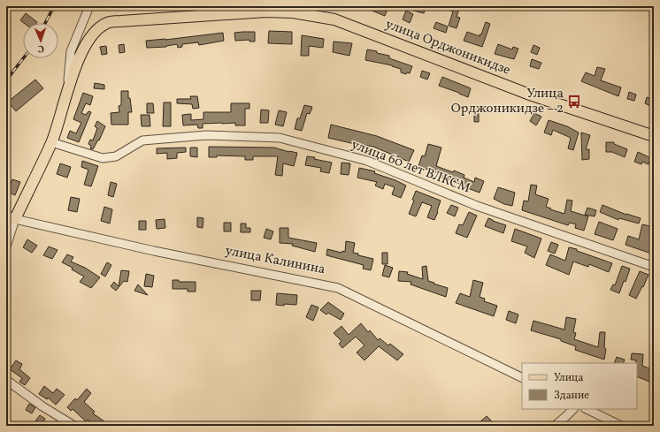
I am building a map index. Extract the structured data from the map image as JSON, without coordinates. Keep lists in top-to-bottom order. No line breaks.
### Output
{"streets":{"main road":["улица Орджоникидзе"],"street":["улица 60 лет ВЛКСМ","улица Калинина"]},"crossings":[["улица Орджоникидзе","улица 60 лет ВЛКСМ"],["улица Орджоникидзе","улица Калинина"]],"places":{"bus stop":["Улица Орджоникидзе – 2"]},"legend":["Улица","Здание"],"north":"bottom"}
